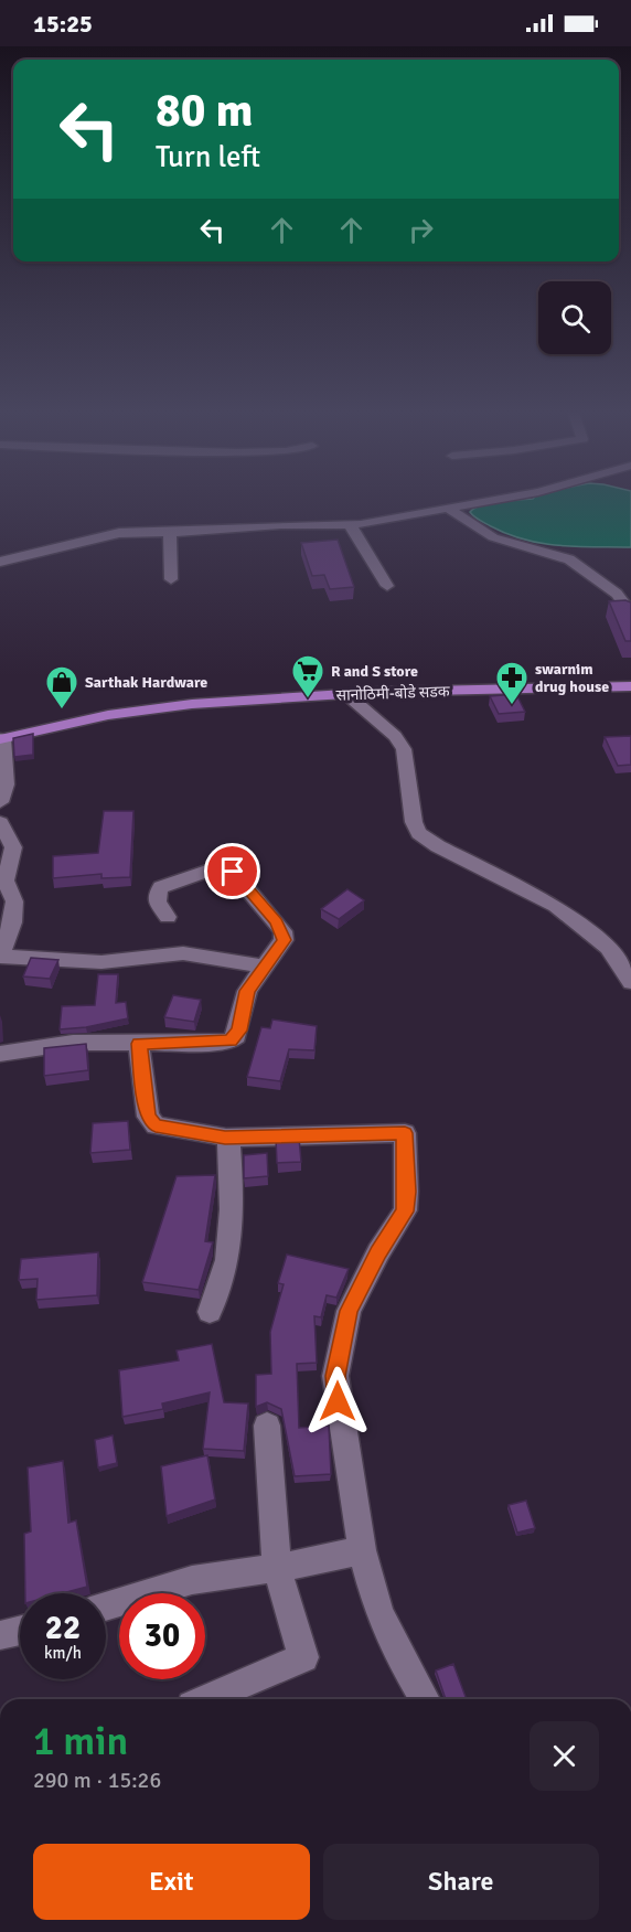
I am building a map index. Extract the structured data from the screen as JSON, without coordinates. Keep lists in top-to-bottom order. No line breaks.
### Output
{"streets":{"main road":["सानोठिमी-बोडे सडक"]},"places":{"supermarket":["R and S store"],"pharmacy":["swarnim drug house"],"shop":["Sarthak Hardware"]},"page":{"status":"15:25","turn":["80 m","Turn left"],"speed":"22 km/h","limit":"30","heading":["1 min","290 m · 15:26"],"buttons":["Exit","Share"]}}
